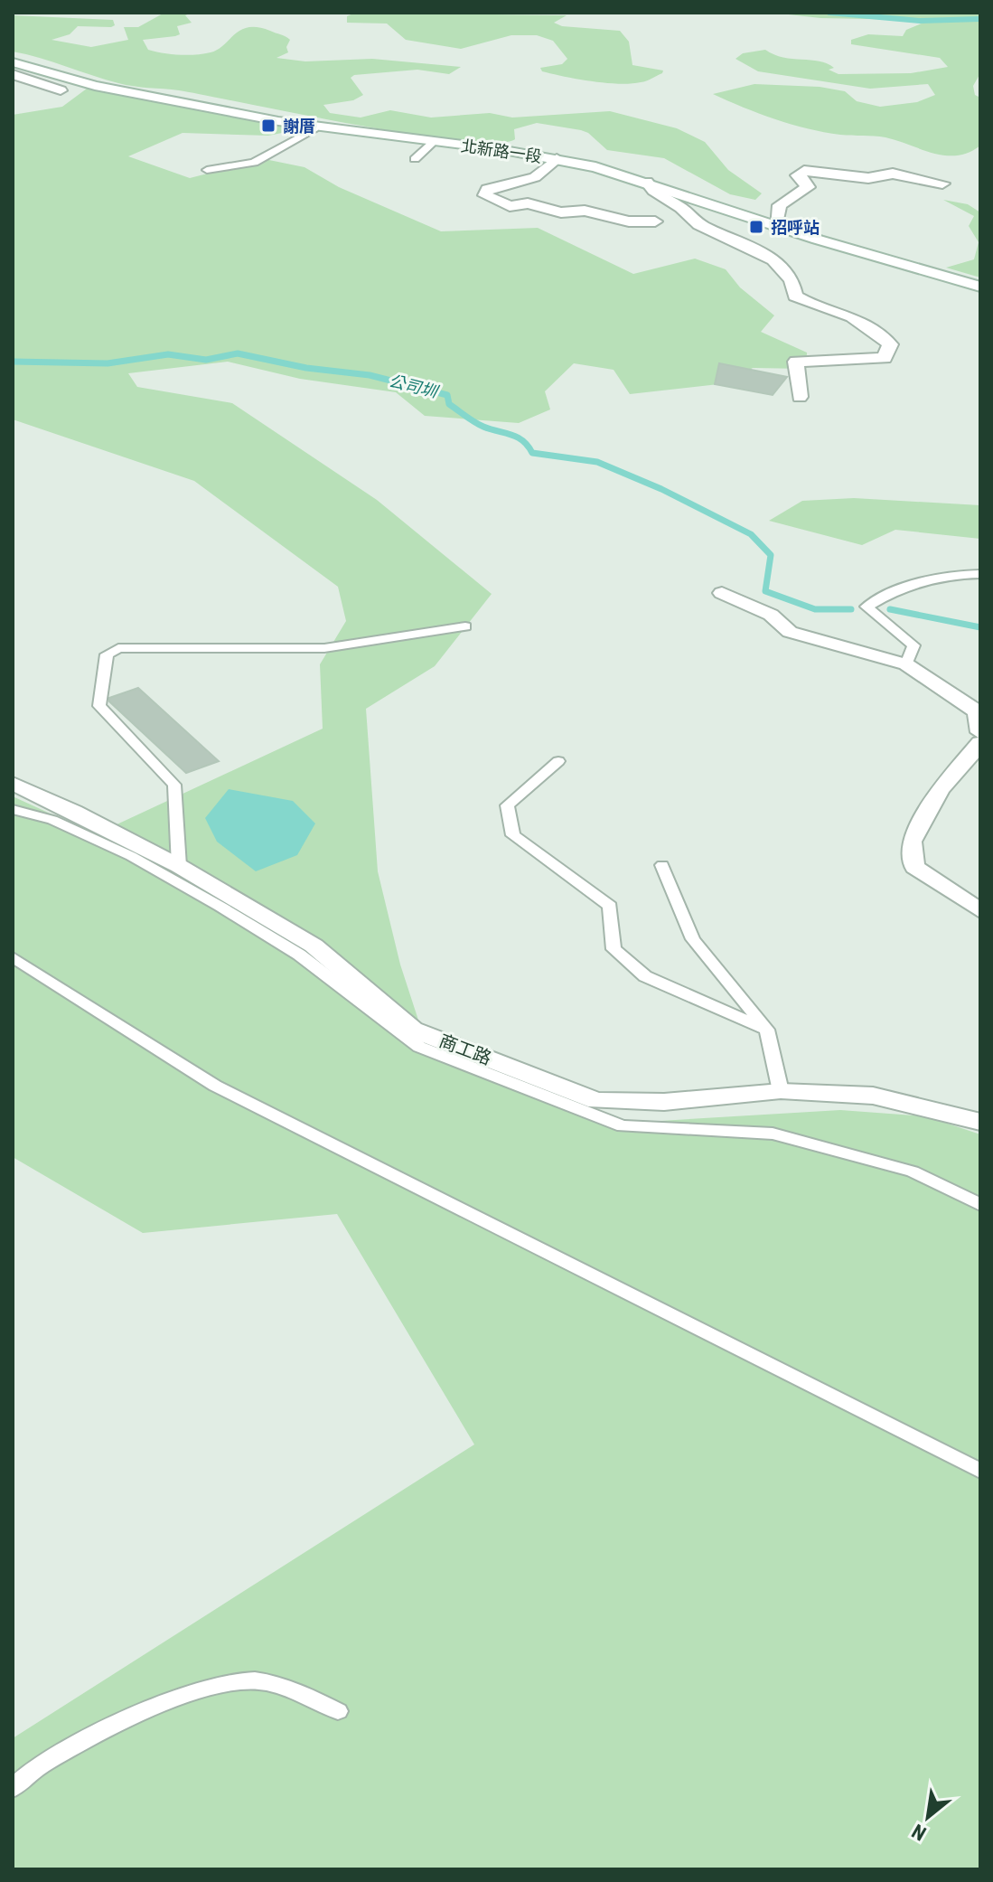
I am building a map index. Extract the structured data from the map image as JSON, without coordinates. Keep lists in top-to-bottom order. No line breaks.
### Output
{"streets":{"street":["北新路一段","商工路"]},"water":["公司圳"],"places":{"transit":["謝厝","招呼站"]},"north":"bottom left"}
